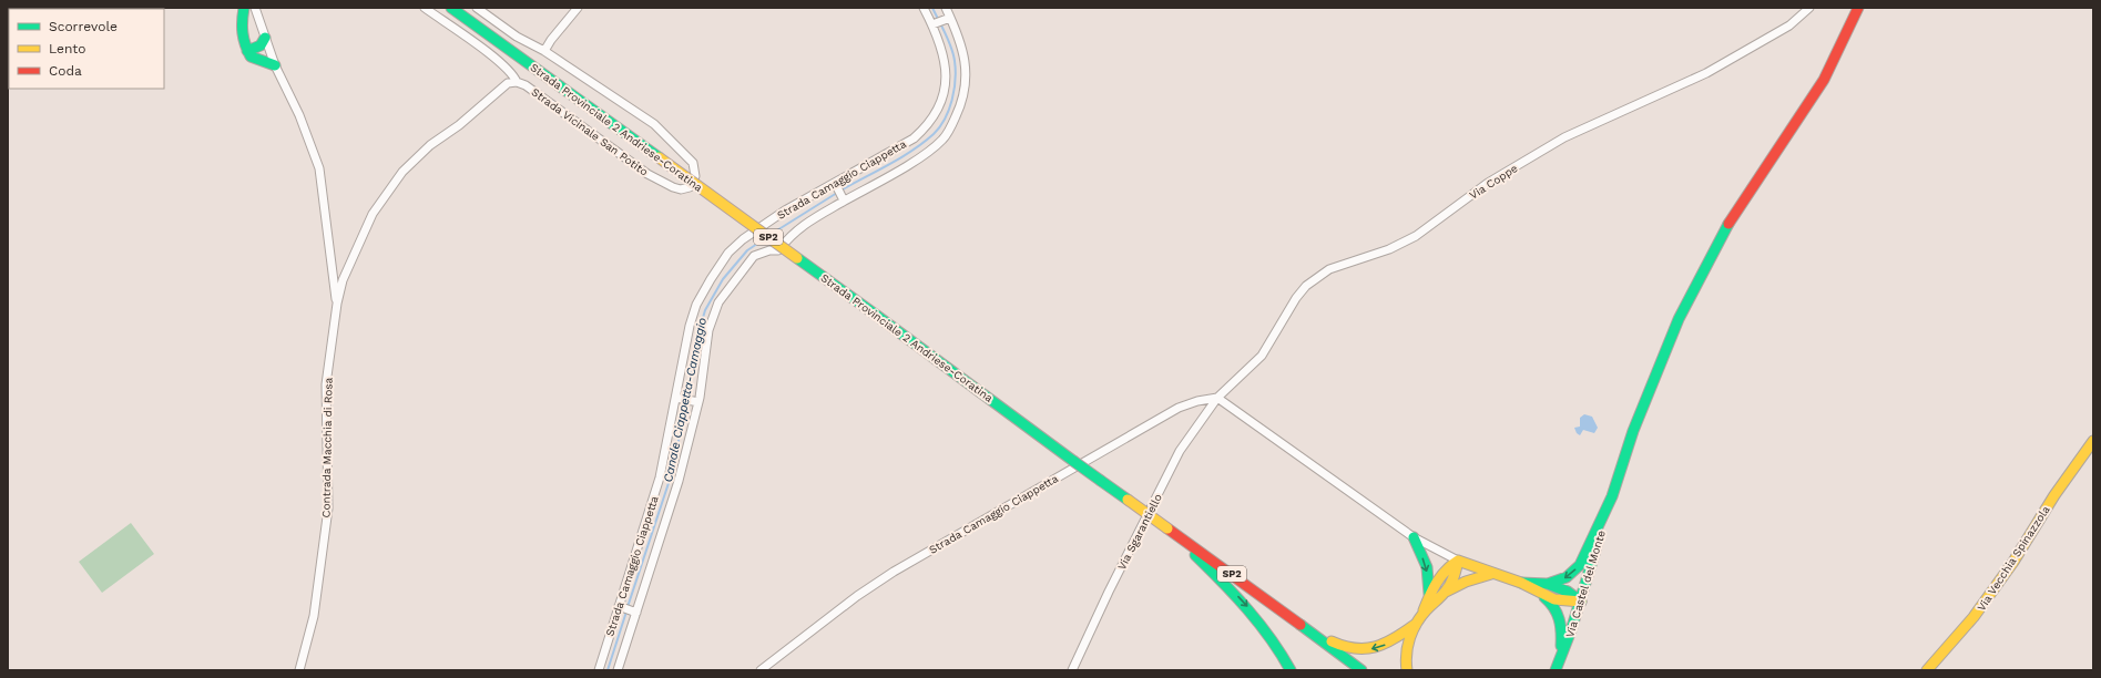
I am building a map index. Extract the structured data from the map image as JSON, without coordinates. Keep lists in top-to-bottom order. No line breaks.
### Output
{"streets":{"main road":["Strada Provinciale 2 Andriese-Coratina","SP2","Via Vecchia Spinazzola","Via Castel del Monte"],"street":["Strada Vicinale San Potito","Strada Camaggio Ciappetta","Via Coppe","Contrada Macchia di Rosa","Via Sgarantiello"]},"crossings":[["Strada Camaggio Ciappetta","Via Coppe"],["Strada Camaggio Ciappetta","Via Sgarantiello"],["Via Coppe","Via Sgarantiello"]],"water":["Canale Ciappetta-Camaggio"],"legend":["Scorrevole","Lento","Coda"]}
